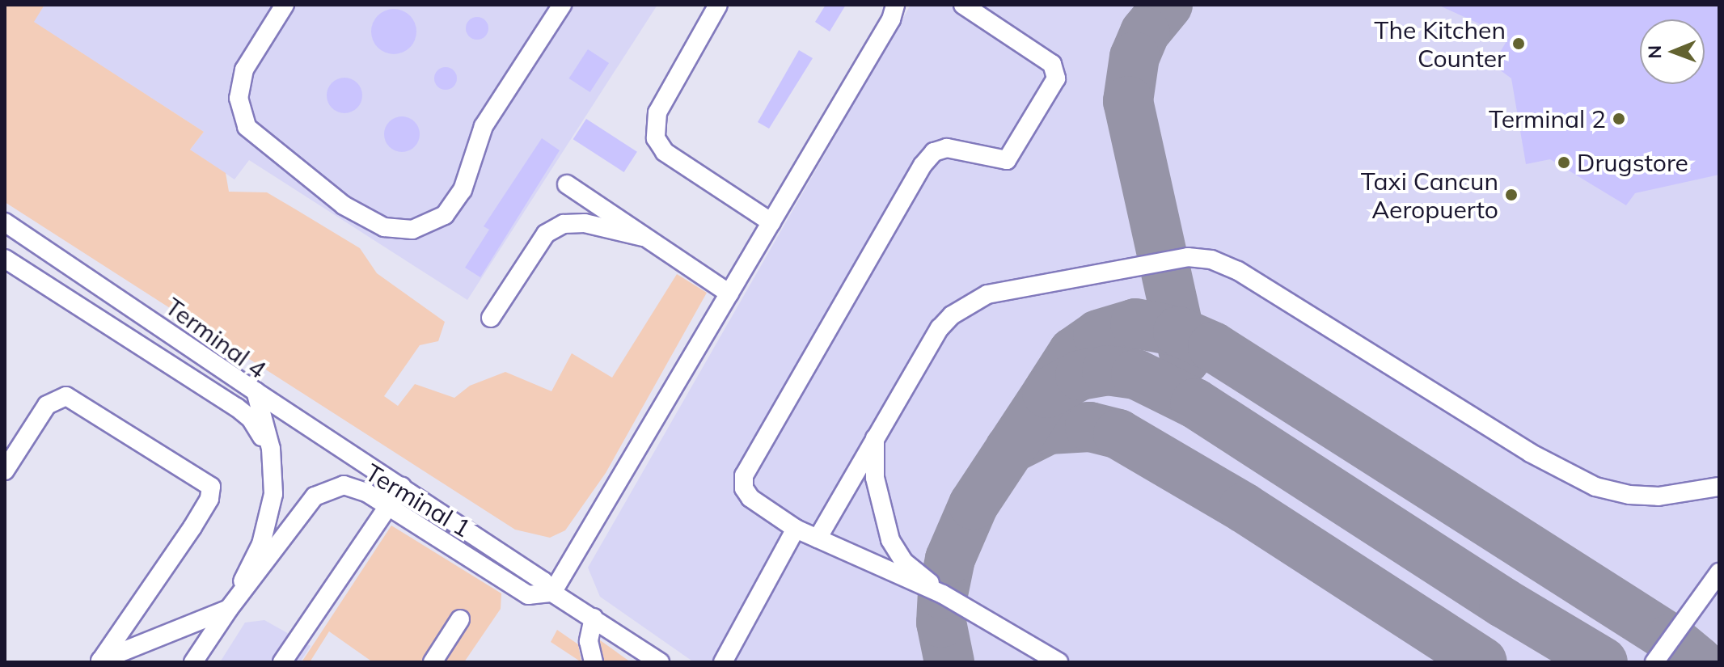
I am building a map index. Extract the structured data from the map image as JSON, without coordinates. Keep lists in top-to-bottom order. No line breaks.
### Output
{"streets":{"street":["Terminal 4","Terminal 1"]},"crossings":[["Terminal 4","Terminal 1"]],"places":["The Kitchen Counter","Terminal 2","Drugstore","Taxi Cancun Aeropuerto"],"north":"left"}
